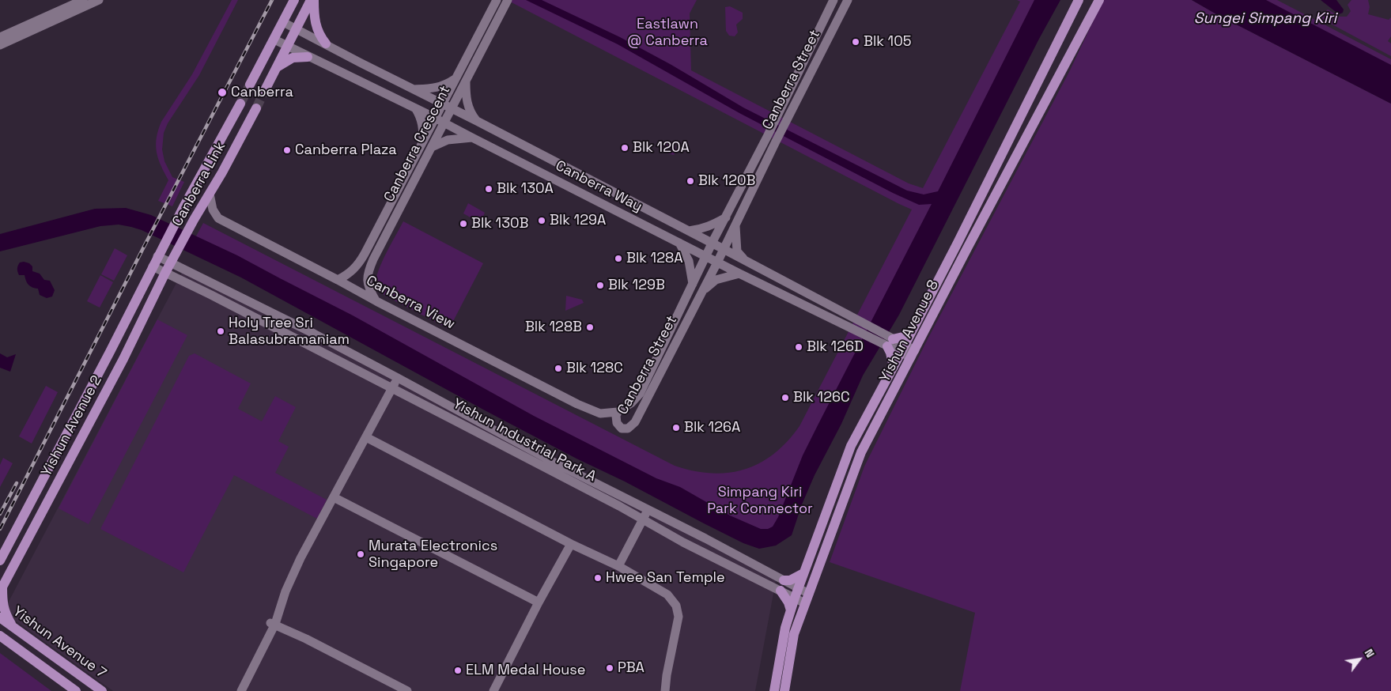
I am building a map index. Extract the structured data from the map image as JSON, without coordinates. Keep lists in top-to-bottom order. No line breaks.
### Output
{"streets":{"main road":["Canberra Link","Yishun Avenue 8","Yishun Avenue 2","Yishun Avenue 7"],"street":["Canberra Street","Canberra Crescent","Canberra Way","Canberra View","Yishun Industrial Park A"]},"crossings":[["Canberra Street","Canberra Way"],["Canberra Street","Canberra View"],["Canberra Crescent","Canberra Way"],["Canberra Crescent","Canberra View"],["Canberra Link","Canberra View"],["Canberra Link","Yishun Avenue 2"],["Canberra Link","Yishun Industrial Park A"],["Canberra Way","Yishun Avenue 8"],["Yishun Avenue 8","Yishun Industrial Park A"],["Yishun Avenue 2","Yishun Industrial Park A"]],"water":["Sungei Simpang Kiri"],"parks":["Eastlawn @ Canberra","Simpang Kiri Park Connector"],"places":["Blk 105","Canberra","Blk 120A","Canberra Plaza","Blk 120B","Blk 130A","Blk 129A","Blk 130B","Blk 128A","Blk 129B","Blk 128B","Holy Tree Sri Balasubramaniam","Blk 126D","Blk 128C","Blk 126C","Blk 126A","Murata Electronics Singapore","Hwee San Temple","PBA","ELM Medal House"],"north":"top right"}
